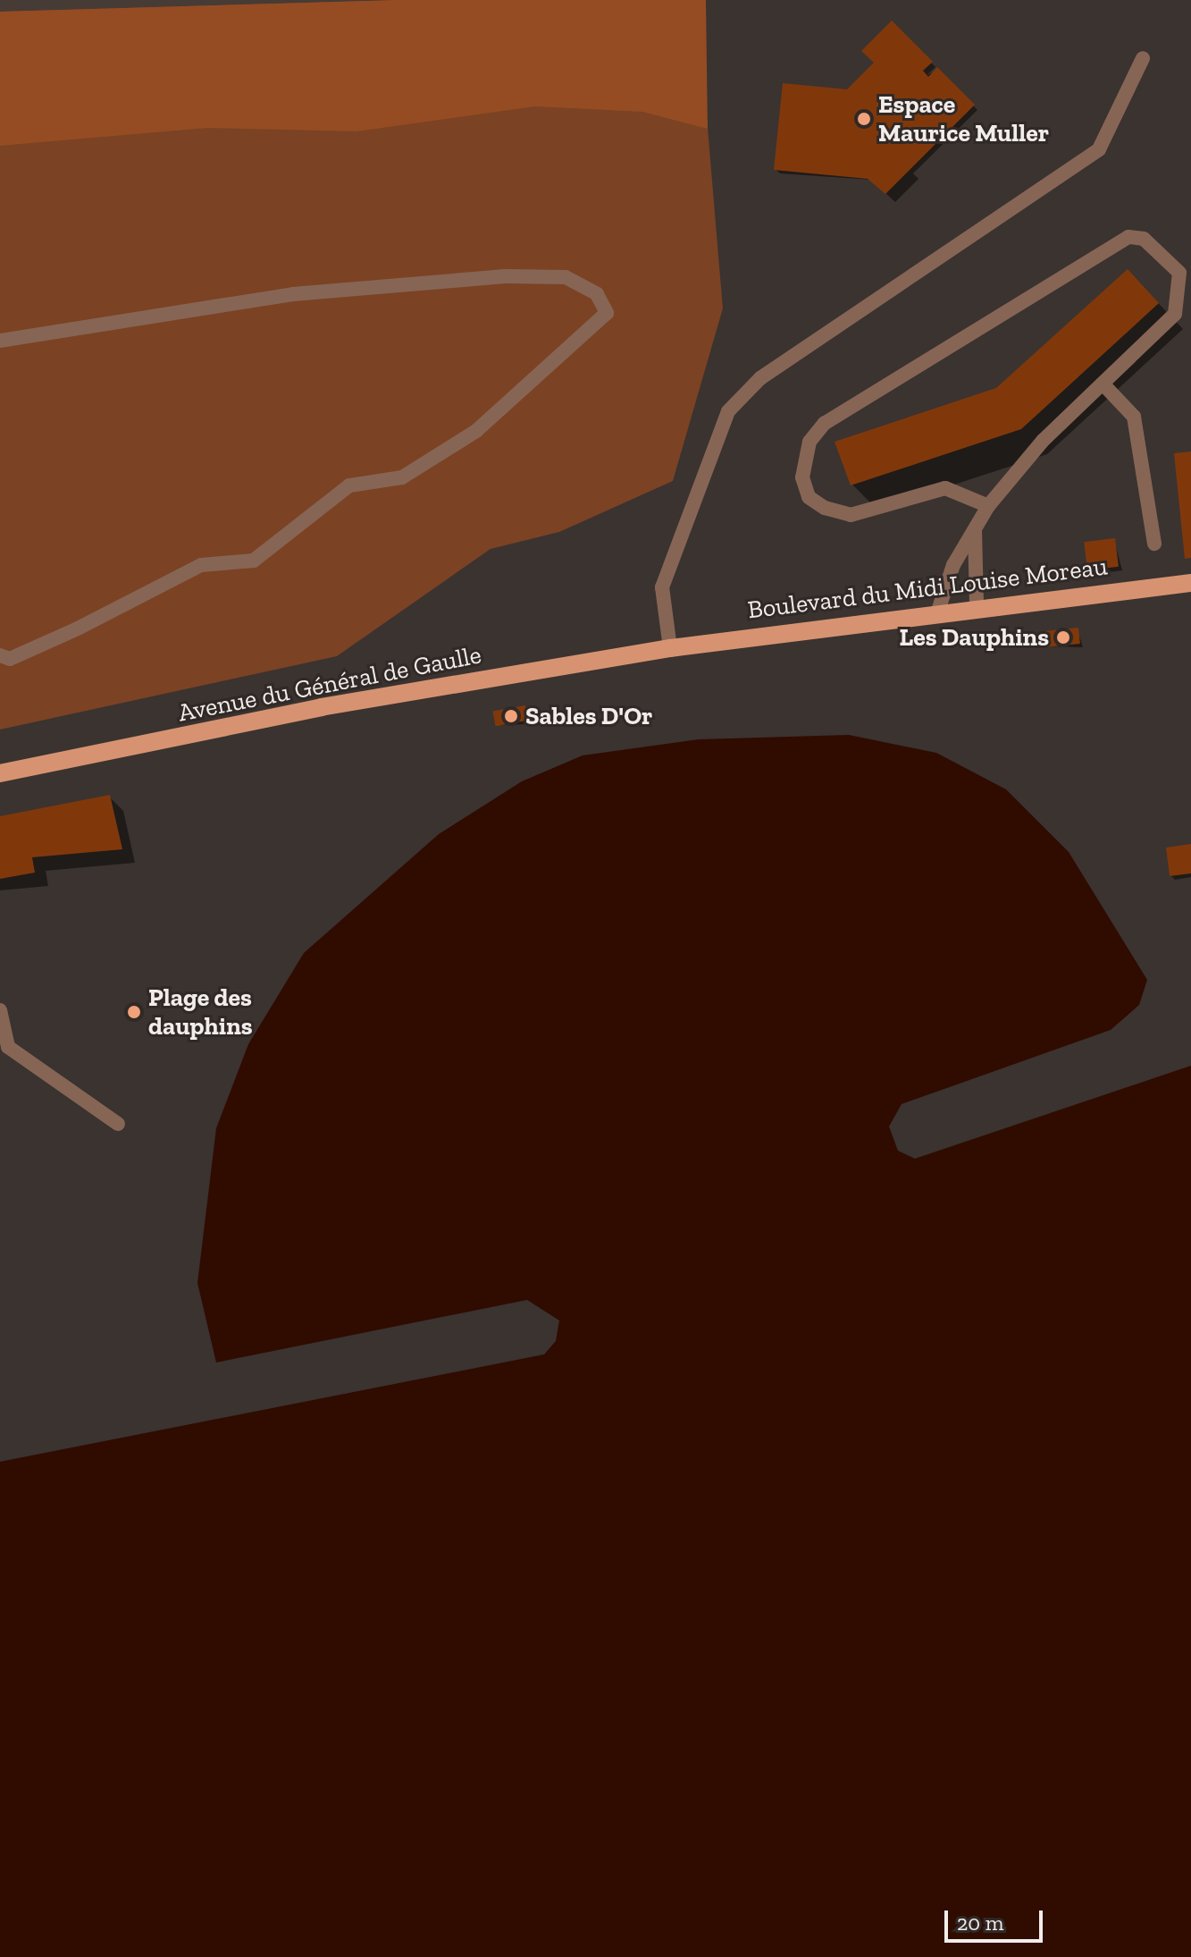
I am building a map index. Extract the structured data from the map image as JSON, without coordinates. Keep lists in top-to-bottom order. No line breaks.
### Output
{"streets":{"main road":["Boulevard du Midi Louise Moreau","Avenue du Général de Gaulle"]},"crossings":[["Boulevard du Midi Louise Moreau","Avenue du Général de Gaulle"]],"places":["Espace Maurice Muller","Les Dauphins","Sables D'Or","Plage des dauphins"],"scale_bar":"20 m"}
